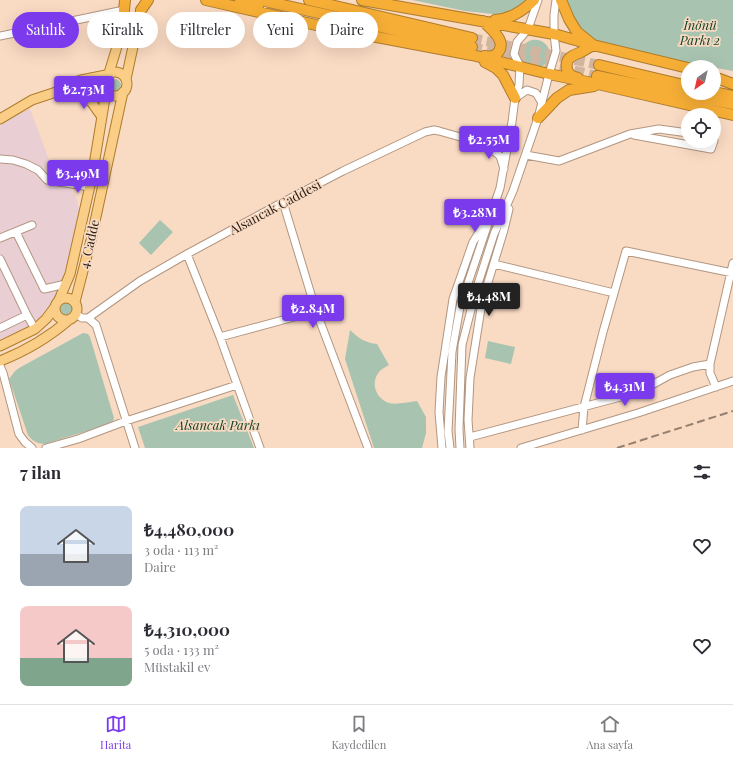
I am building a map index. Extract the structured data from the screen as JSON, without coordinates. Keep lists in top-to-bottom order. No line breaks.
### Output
{"streets":{"main road":["4. Cadde"],"street":["Alsancak Caddesi"]},"parks":["İnönü Parkı 2","Alsancak Parkı"],"north":"bottom left","page":{"chip":["Satılık","Kiralık","Filtreler","Yeni","Daire"],"price":["₺2.73M","₺2.55M","₺3.49M","₺3.28M","₺4.48M","₺2.84M","₺4.31M"],"heading":"7 ilan","list":[{"name":"₺4,480,000","note":"3 oda · 113 m² · Daire"},{"name":"₺4,310,000","note":"5 oda · 133 m² · Müstakil ev"}],"tabs":["Harita","Kaydedilen","Ana sayfa"]}}
